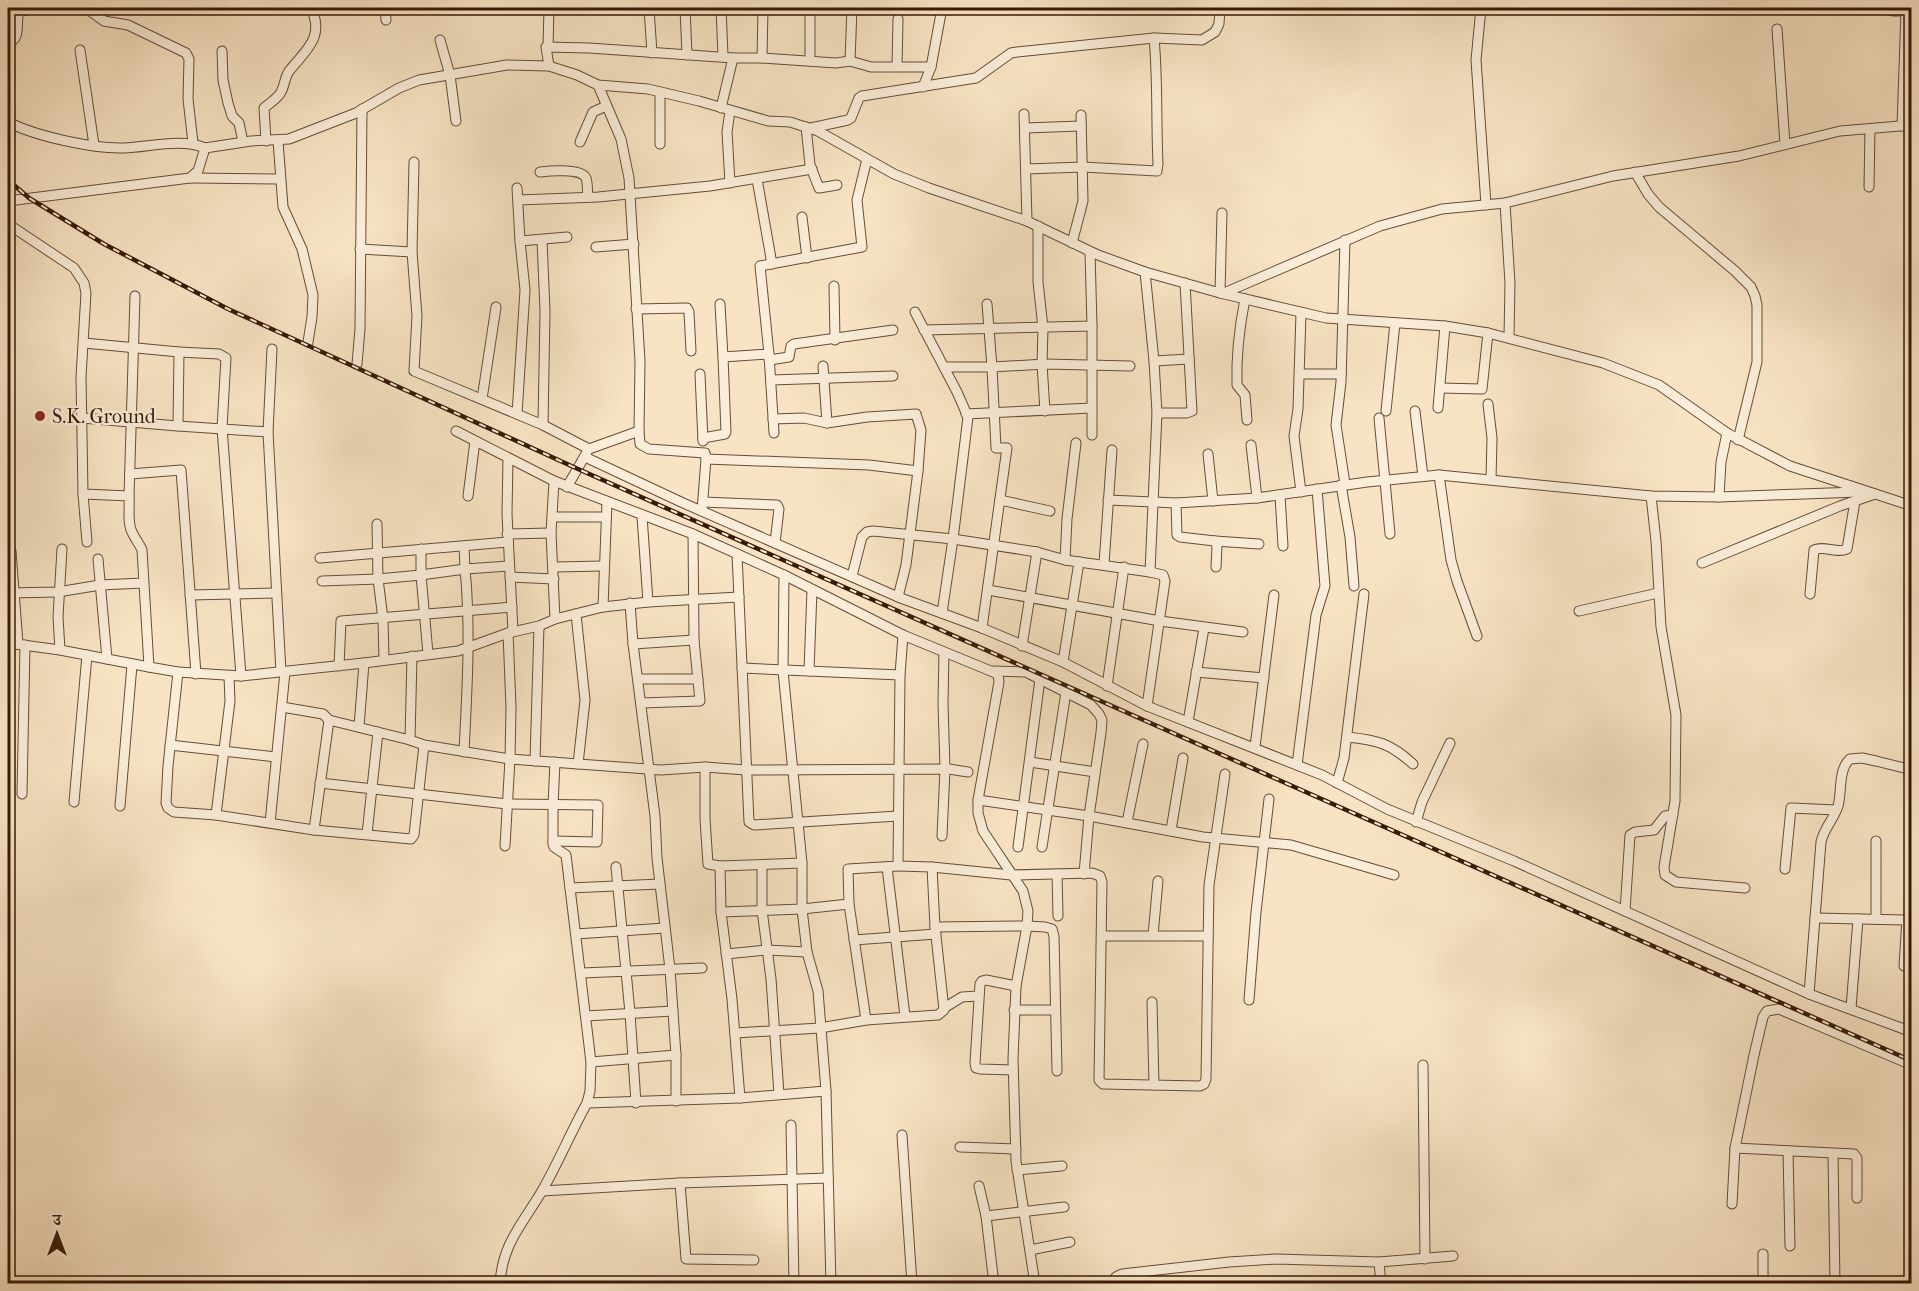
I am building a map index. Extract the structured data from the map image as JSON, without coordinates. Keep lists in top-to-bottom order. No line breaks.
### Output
{"places":["S.K. Ground"],"north":"top"}
